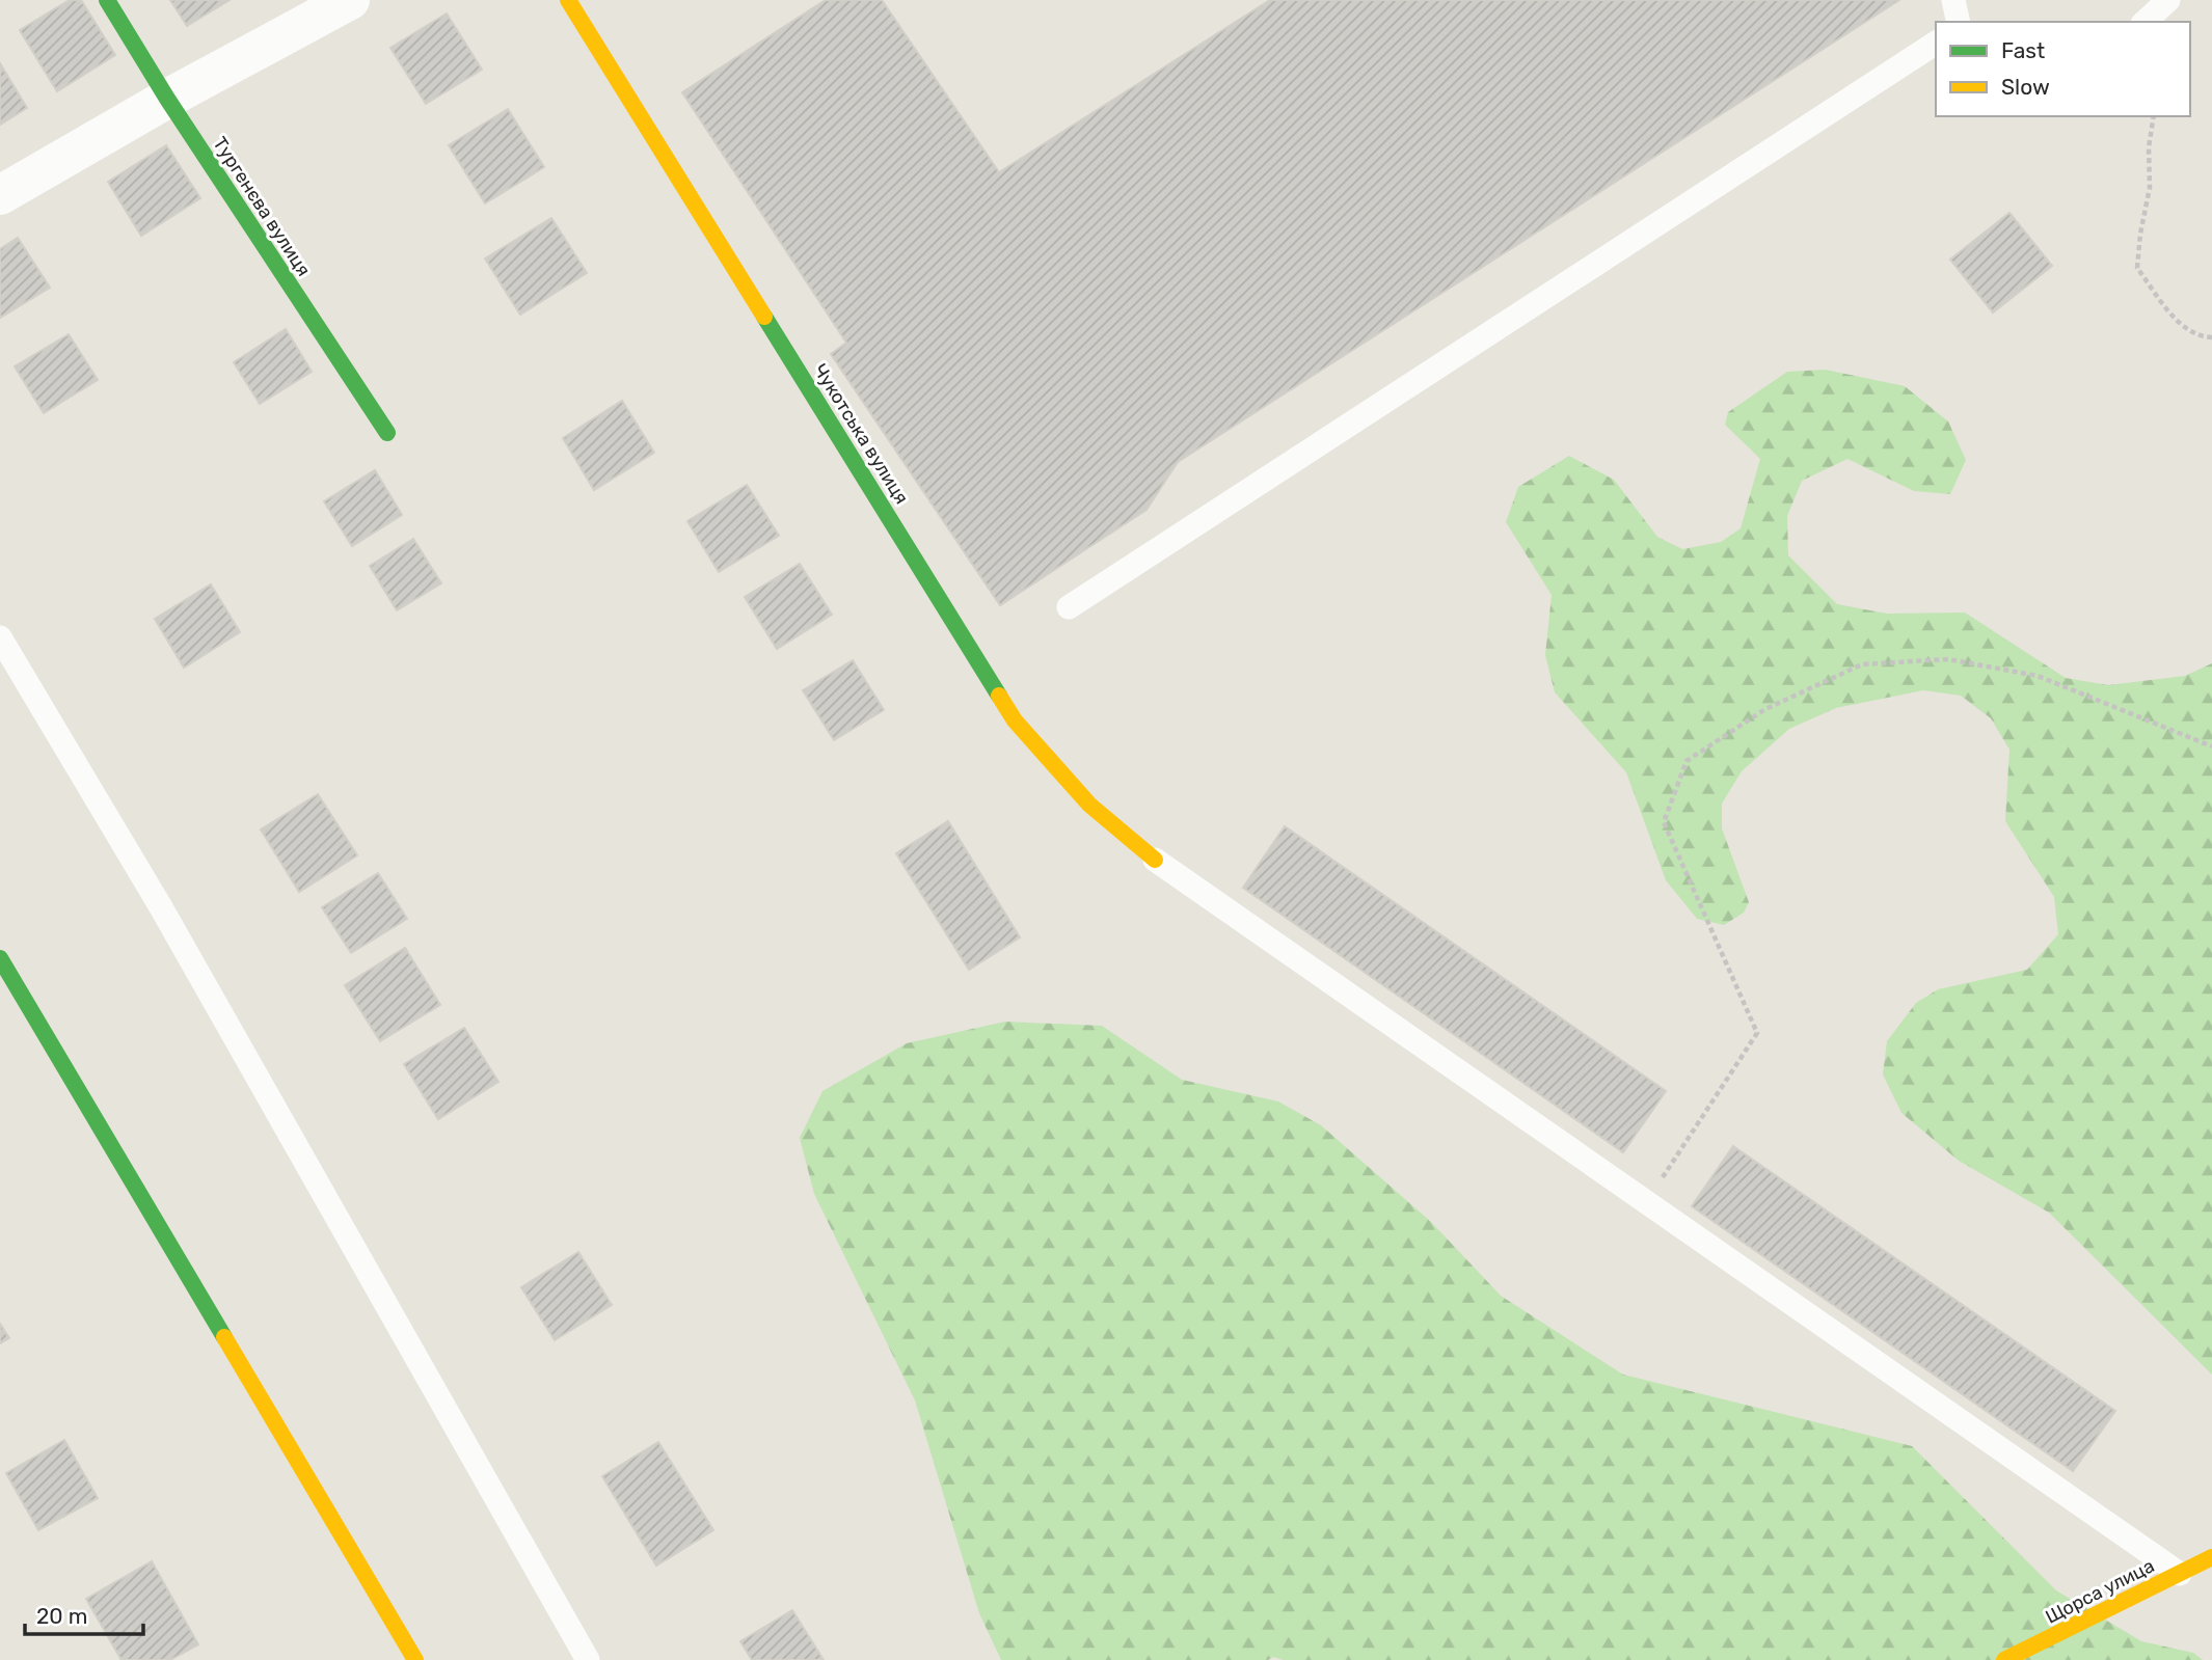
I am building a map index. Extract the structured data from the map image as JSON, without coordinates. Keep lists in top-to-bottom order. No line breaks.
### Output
{"streets":{"street":["Тургенєва вулиця","Чукотська вулиця","Щорса улица"]},"legend":["Fast","Slow"],"scale_bar":"20 m"}
